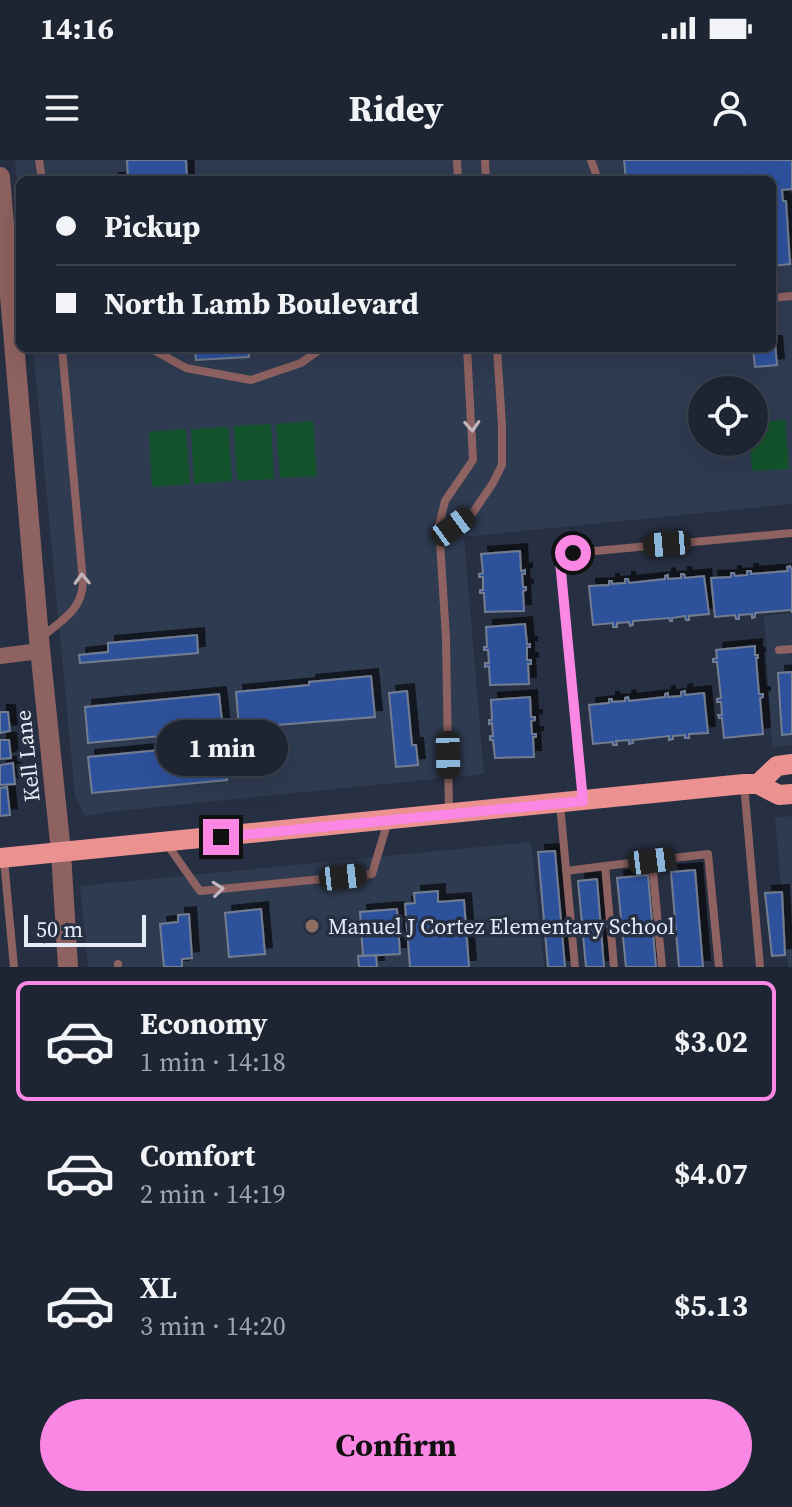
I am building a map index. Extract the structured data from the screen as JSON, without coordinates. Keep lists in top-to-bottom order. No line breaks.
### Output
{"streets":{"street":["Kell Lane"]},"places":["Manuel J Cortez Elementary School"],"scale_bar":"50 m","page":{"status":"14:16","header":"Ridey","banner":["Pickup","North Lamb Boulevard"],"bubble":"1 min","scale":"50 m","list":[{"name":"Economy","note":"1 min · 14:18","value":"$3.02"},{"name":"Comfort","note":"2 min · 14:19","value":"$4.07"},{"name":"XL","note":"3 min · 14:20","value":"$5.13"}],"buttons":"Confirm"}}
